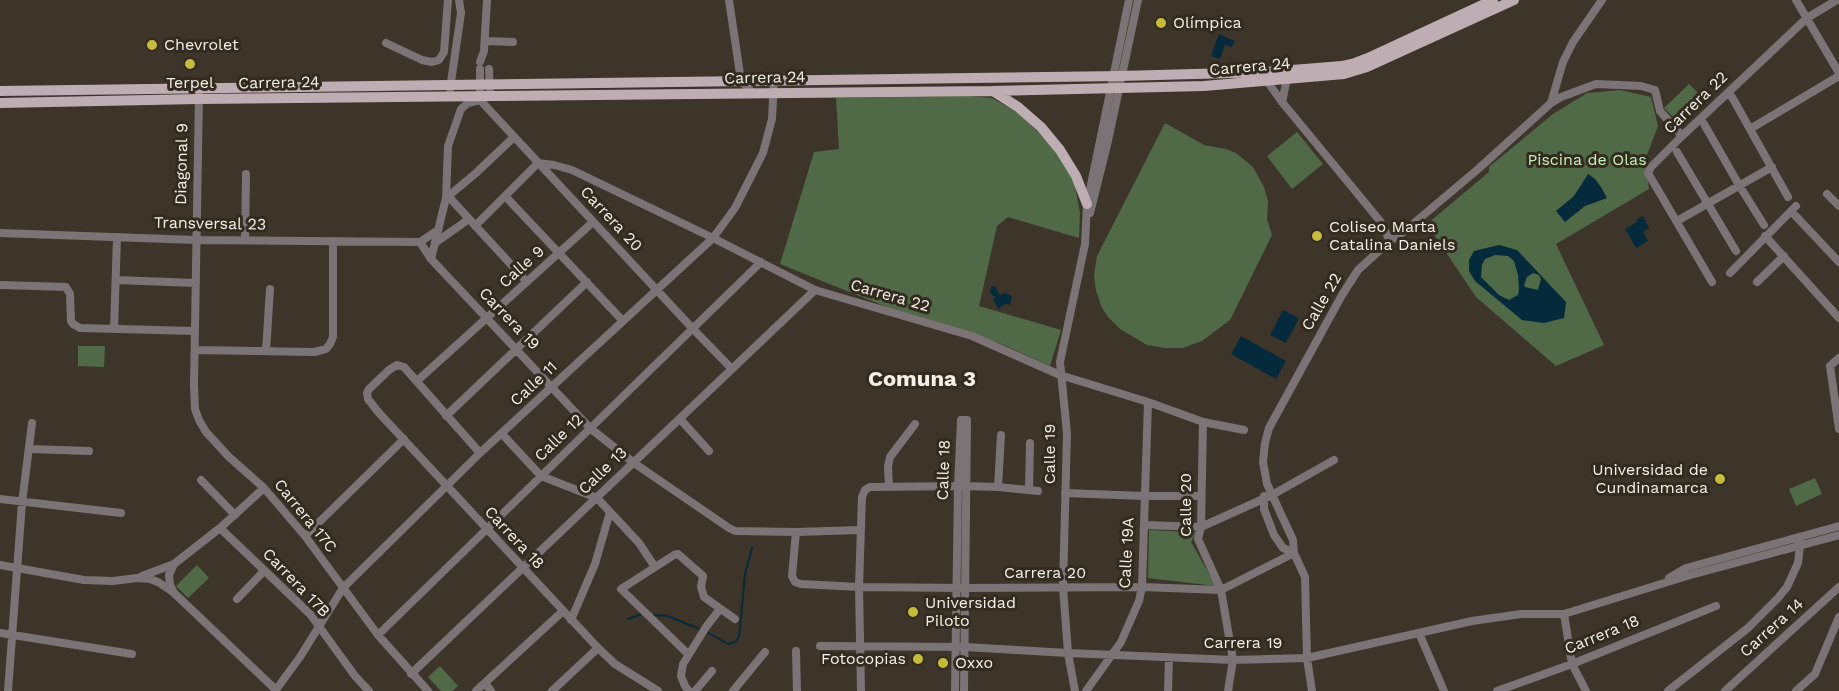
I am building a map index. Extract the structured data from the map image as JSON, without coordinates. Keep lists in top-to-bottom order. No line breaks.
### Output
{"streets":{"main road":["Carrera 24"],"street":["Carrera 22","Diagonal 9","Carrera 20","Transversal 23","Calle 9","Calle 22","Carrera 19","Calle 11","Calle 12","Calle 19","Calle 18","Calle 13","Calle 20","Carrera 17C","Carrera 18","Calle 19A","Carrera 17B","Carrera 14"]},"crossings":[["Carrera 24","Diagonal 9"],["Carrera 24","Carrera 20"],["Carrera 24","Calle 11"],["Carrera 24","Calle 19"],["Carrera 22","Carrera 20"],["Carrera 22","Calle 11"],["Carrera 22","Calle 12"],["Carrera 22","Calle 19"],["Carrera 22","Calle 13"],["Carrera 22","Calle 20"],["Carrera 22","Calle 19A"],["Diagonal 9","Transversal 23"],["Diagonal 9","Carrera 17C"],["Carrera 20","Calle 9"],["Carrera 20","Calle 22"],["Carrera 20","Carrera 19"],["Carrera 20","Calle 11"],["Carrera 20","Calle 12"],["Carrera 20","Calle 19"],["Carrera 20","Calle 18"],["Carrera 20","Calle 13"],["Carrera 20","Calle 20"],["Carrera 20","Calle 19A"],["Calle 9","Carrera 19"],["Calle 9","Carrera 18"],["Calle 22","Carrera 19"],["Carrera 19","Calle 11"],["Carrera 19","Calle 12"],["Carrera 19","Calle 19"],["Carrera 19","Calle 18"],["Carrera 19","Calle 13"],["Carrera 19","Calle 20"],["Carrera 19","Calle 19A"],["Calle 11","Carrera 17C"],["Calle 11","Carrera 18"],["Calle 11","Carrera 17B"],["Calle 12","Carrera 17C"],["Calle 12","Carrera 18"],["Calle 13","Carrera 17C"],["Calle 13","Carrera 18"]],"districts":["Comuna 3"],"parks":["Piscina de Olas"],"places":["Olímpica","Chevrolet","Terpel","Coliseo Marta Catalina Daniels","Universidad de Cundinamarca","Universidad Piloto","Fotocopias","Oxxo"]}
